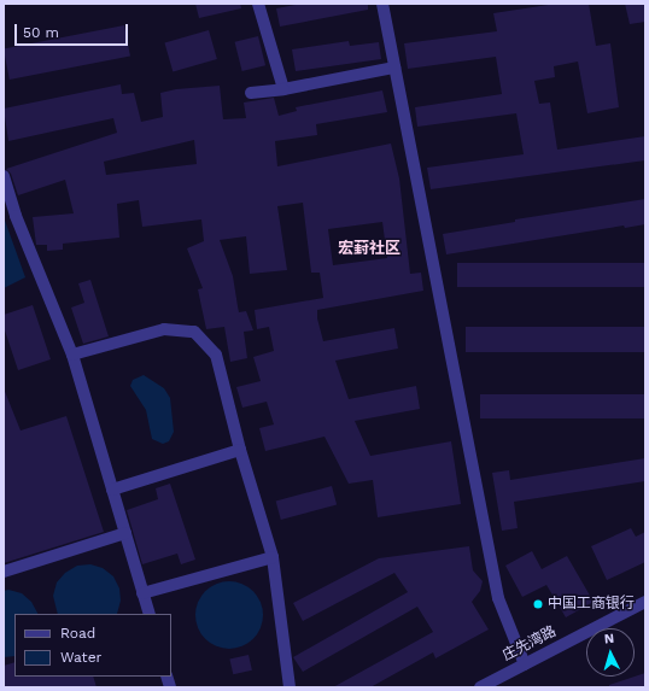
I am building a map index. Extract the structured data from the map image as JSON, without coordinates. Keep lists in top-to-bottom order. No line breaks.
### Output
{"streets":{"street":["庄先湾路"]},"districts":["宏葑社区"],"places":["中国工商银行"],"legend":["Road","Water"],"scale_bar":"50 m","north":"top"}
